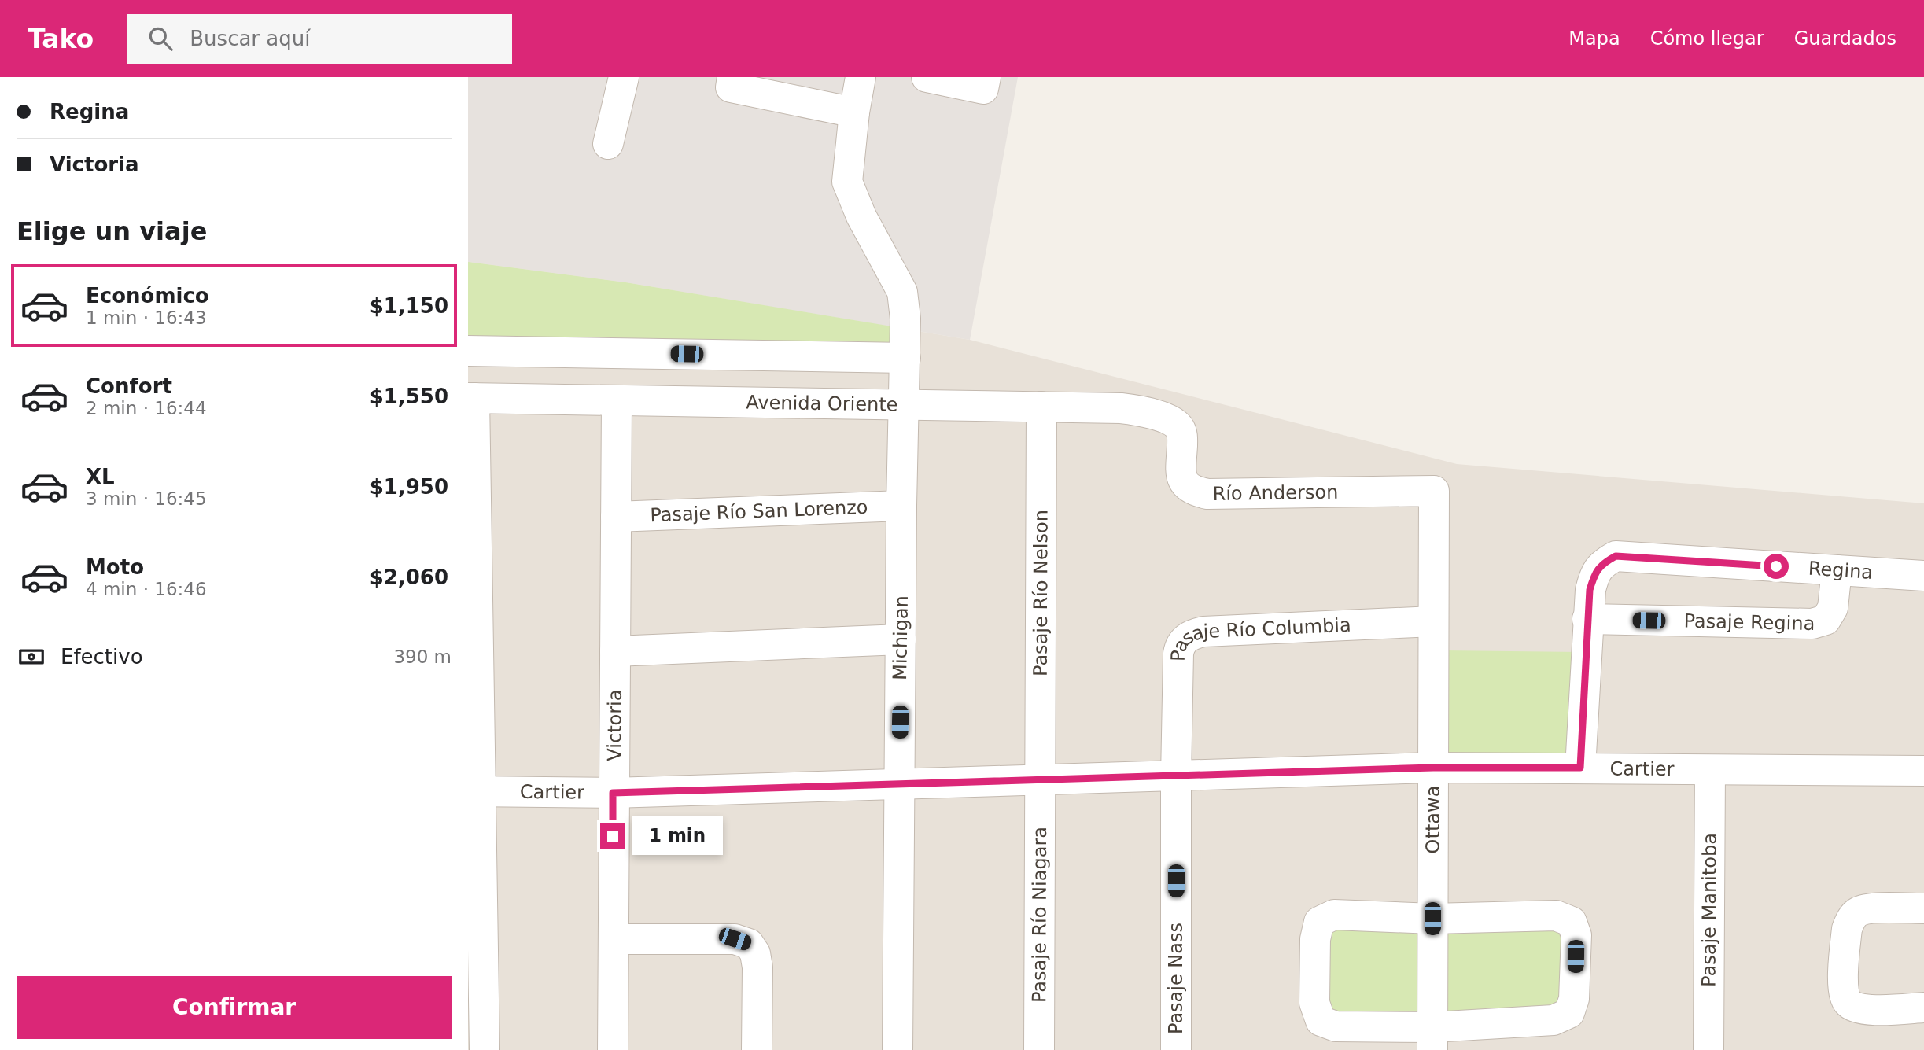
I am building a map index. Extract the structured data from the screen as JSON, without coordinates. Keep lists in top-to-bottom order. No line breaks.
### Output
{"streets":{"street":["Avenida Oriente","Río Anderson","Pasaje Río San Lorenzo","Regina","Pasaje Río Nelson","Pasaje Regina","Michigan","Pasaje Río Columbia","Victoria","Cartier","Ottawa","Pasaje Manitoba","Pasaje Río Niagara","Pasaje Nass"]},"crossings":[["Avenida Oriente","Río Anderson"],["Avenida Oriente","Pasaje Río Nelson"],["Avenida Oriente","Michigan"],["Avenida Oriente","Victoria"],["Río Anderson","Ottawa"],["Pasaje Río San Lorenzo","Michigan"],["Pasaje Río San Lorenzo","Victoria"],["Regina","Pasaje Regina"],["Regina","Cartier"],["Pasaje Río Nelson","Cartier"],["Pasaje Río Nelson","Pasaje Río Niagara"],["Michigan","Cartier"],["Pasaje Río Columbia","Cartier"],["Pasaje Río Columbia","Ottawa"],["Pasaje Río Columbia","Pasaje Nass"],["Victoria","Cartier"],["Cartier","Ottawa"],["Cartier","Pasaje Manitoba"],["Cartier","Pasaje Río Niagara"],["Cartier","Pasaje Nass"]],"page":{"header":"Tako","search":"Buscar aquí","nav":["Mapa","Cómo llegar","Guardados"],"banner":["Regina","Victoria"],"heading":"Elige un viaje","list":[{"name":"Económico","note":"1 min · 16:43","value":"$1,150"},{"name":"Confort","note":"2 min · 16:44","value":"$1,550"},{"name":"XL","note":"3 min · 16:45","value":"$1,950"},{"name":"Moto","note":"4 min · 16:46","value":"$2,060"}],"pay":["Efectivo","390 m"],"bubble":"1 min","buttons":"Confirmar"}}
